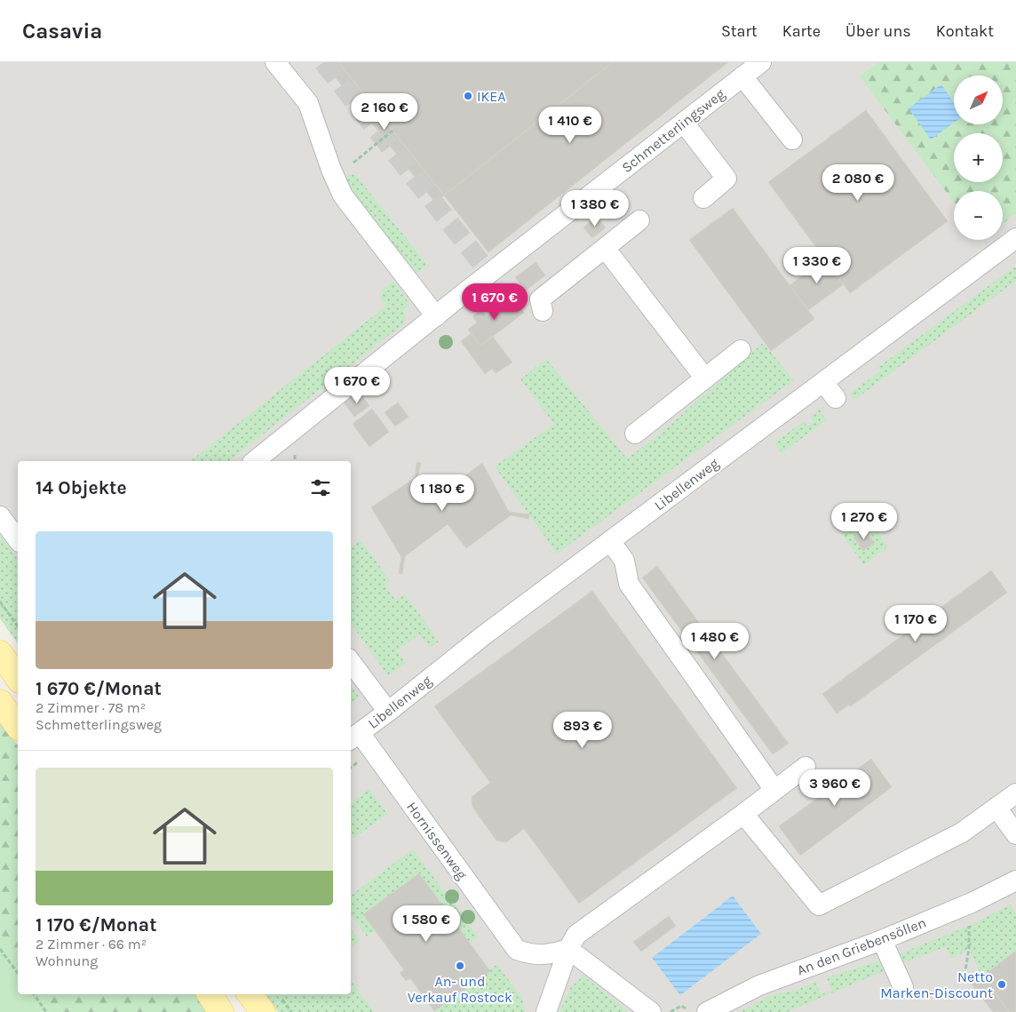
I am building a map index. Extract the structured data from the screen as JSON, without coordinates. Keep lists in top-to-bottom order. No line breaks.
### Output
{"streets":{"street":["Schmetterlingsweg","Libellenweg","Hornissenweg","An den Griebensöllen"]},"crossings":[["Libellenweg","Hornissenweg"]],"places":["IKEA","An- und Verkauf Rostock","Netto Marken-Discount"],"north":"top right","page":{"header":"Casavia","nav":["Start","Karte","Über uns","Kontakt"],"map_buttons":["+","−"],"price":["2 160 €","1 410 €","2 080 €","1 380 €","1 330 €","1 670 €","1 670 €","1 180 €","1 270 €","1 170 €","1 480 €","893 €","3 960 €","1 580 €"],"heading":"14 Objekte","list":[{"name":"1 670 €/Monat","note":"2 Zimmer · 78 m² · Schmetterlingsweg"},{"name":"1 170 €/Monat","note":"2 Zimmer · 66 m² · Wohnung"}]}}
